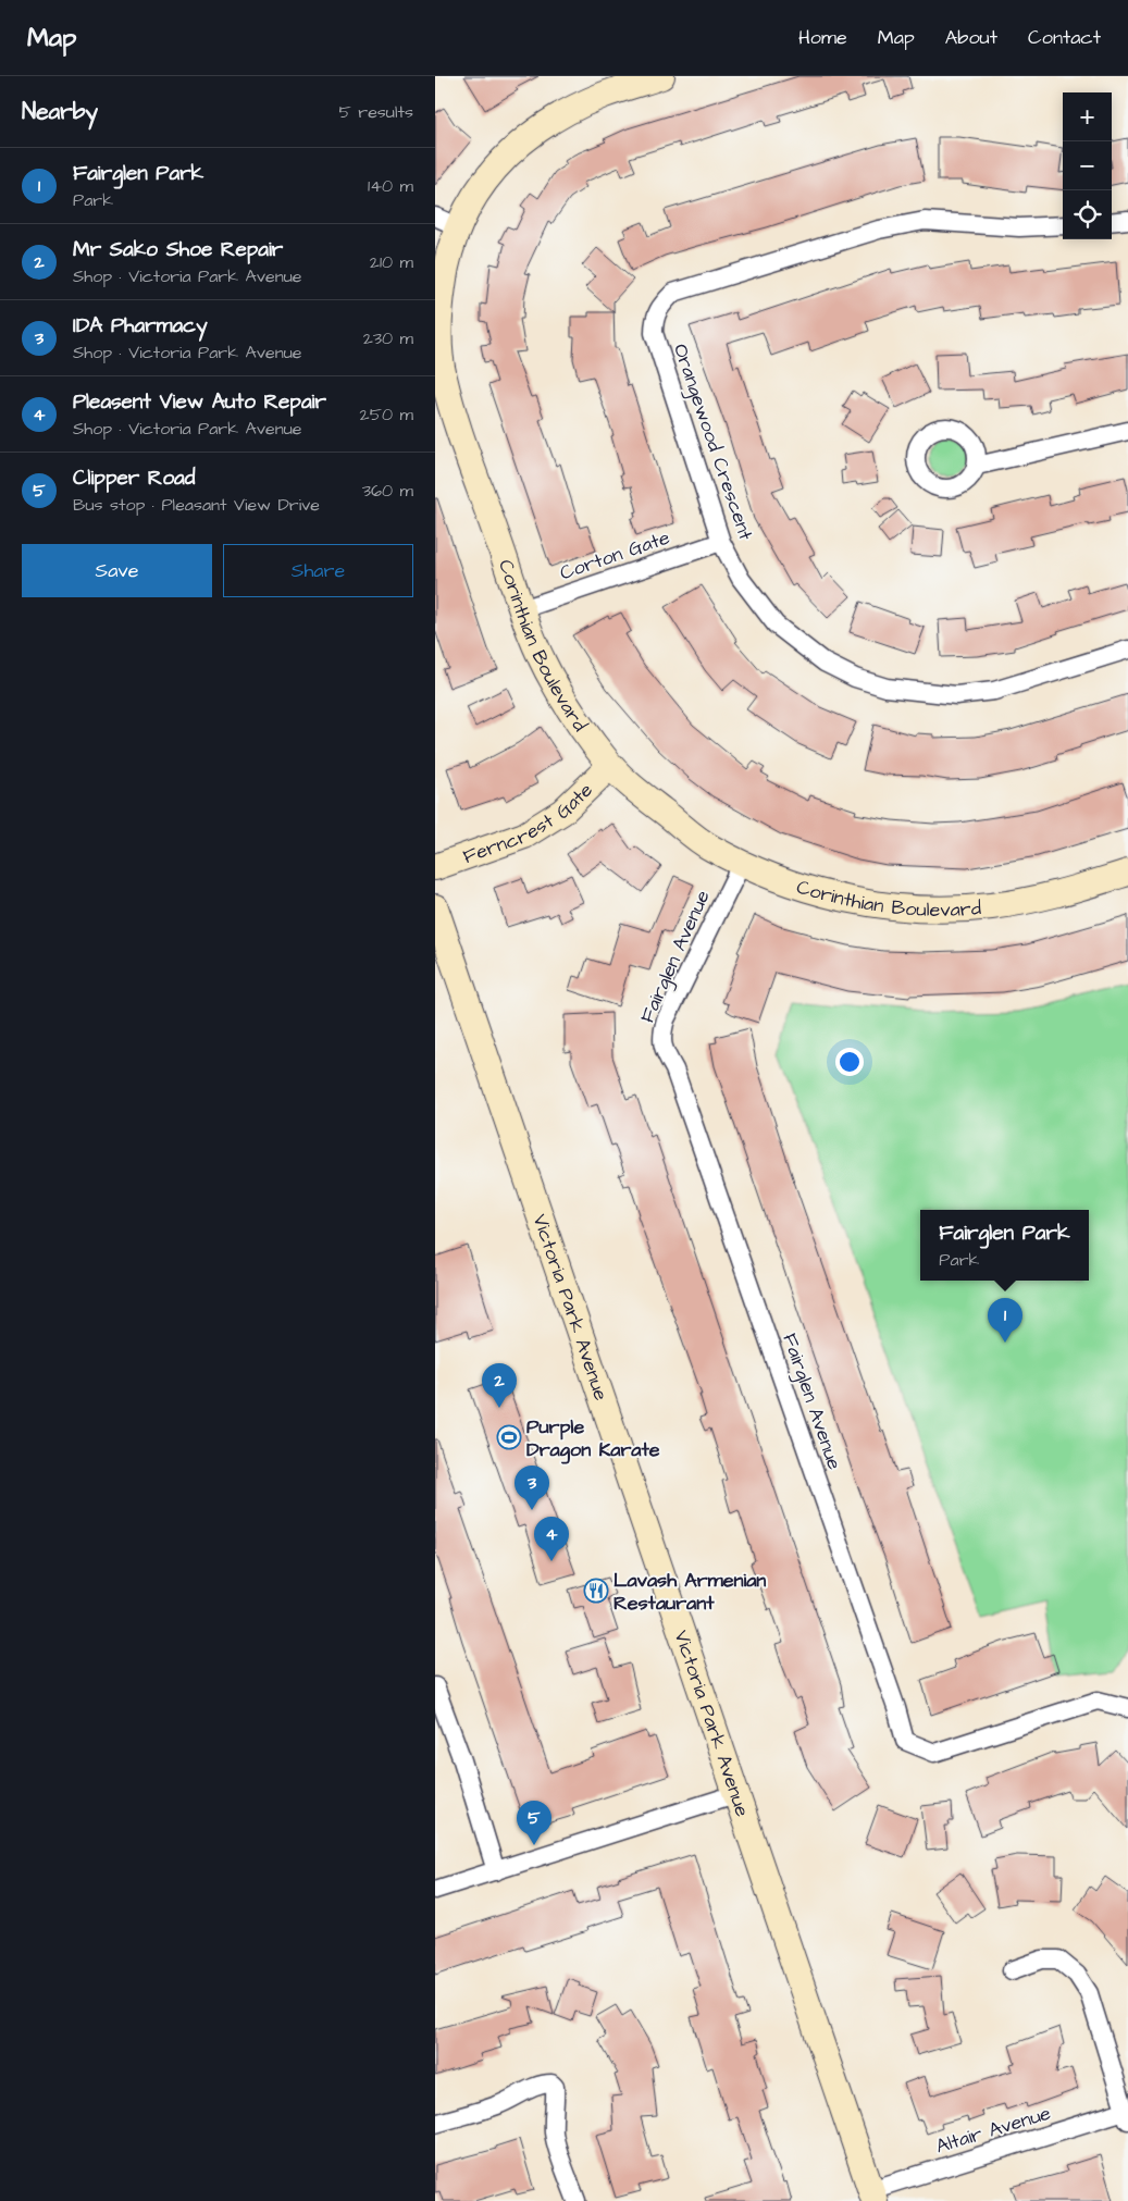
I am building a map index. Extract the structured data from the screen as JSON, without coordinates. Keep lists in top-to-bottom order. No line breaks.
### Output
{"streets":{"street":["Orangewood Crescent","Corton Gate","Corinthian Boulevard","Ferncrest Gate","Fairglen Avenue","Victoria Park Avenue","Altair Avenue"]},"crossings":[["Orangewood Crescent","Corton Gate"],["Corton Gate","Corinthian Boulevard"],["Corinthian Boulevard","Ferncrest Gate"],["Corinthian Boulevard","Fairglen Avenue"],["Victoria Park Avenue","Altair Avenue"]],"places":{"sports":["Purple Dragon Karate"],"restaurant":["Lavash Armenian Restaurant"]},"page":{"header":"Map","nav":["Home","Map","About","Contact"],"heading":["Nearby","5 results"],"map_buttons":["+","−"],"list":[{"mark":"1","name":"Fairglen Park","note":"Park","value":"140 m"},{"mark":"2","name":"Mr Sako Shoe Repair","note":"Shop · Victoria Park Avenue","value":"210 m"},{"mark":"3","name":"IDA Pharmacy","note":"Shop · Victoria Park Avenue","value":"230 m"},{"mark":"4","name":"Pleasent View Auto Repair","note":"Shop · Victoria Park Avenue","value":"250 m"},{"mark":"5","name":"Clipper Road","note":"Bus stop · Pleasant View Drive","value":"360 m"}],"buttons":["Save","Share"],"popup":["Fairglen Park","Park"],"pins":["1","2","3","4","5"]}}
